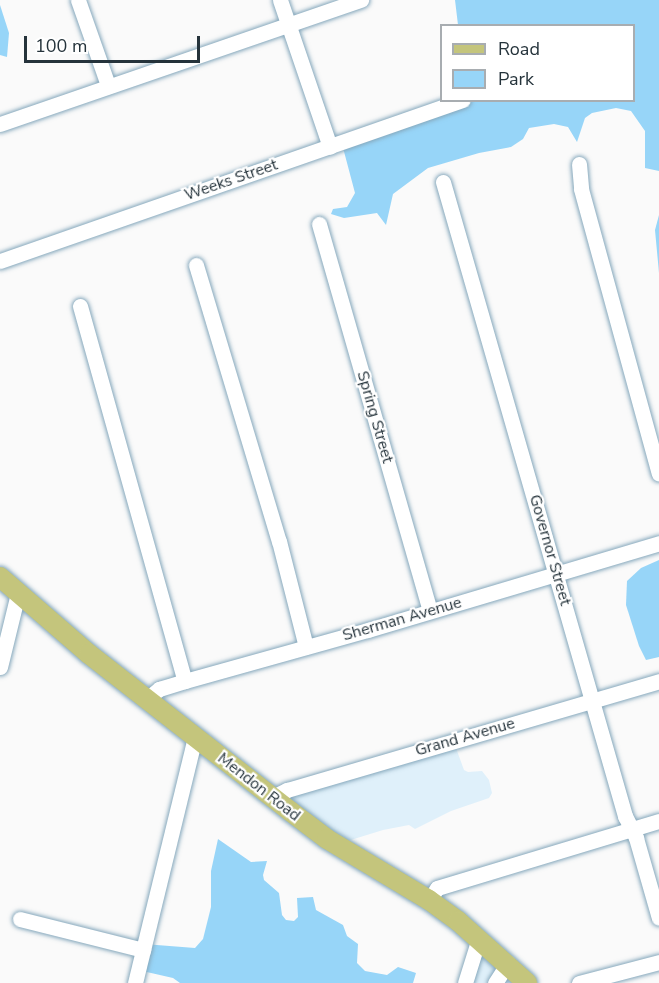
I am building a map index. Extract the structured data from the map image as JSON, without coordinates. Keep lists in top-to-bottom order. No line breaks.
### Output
{"streets":{"main road":["Mendon Road"],"street":["Weeks Street","Spring Street","Governor Street","Sherman Avenue","Grand Avenue"]},"crossings":[["Spring Street","Sherman Avenue"],["Governor Street","Sherman Avenue"],["Governor Street","Grand Avenue"],["Sherman Avenue","Mendon Road"],["Grand Avenue","Mendon Road"]],"legend":["Road","Park"],"scale_bar":"100 m"}
